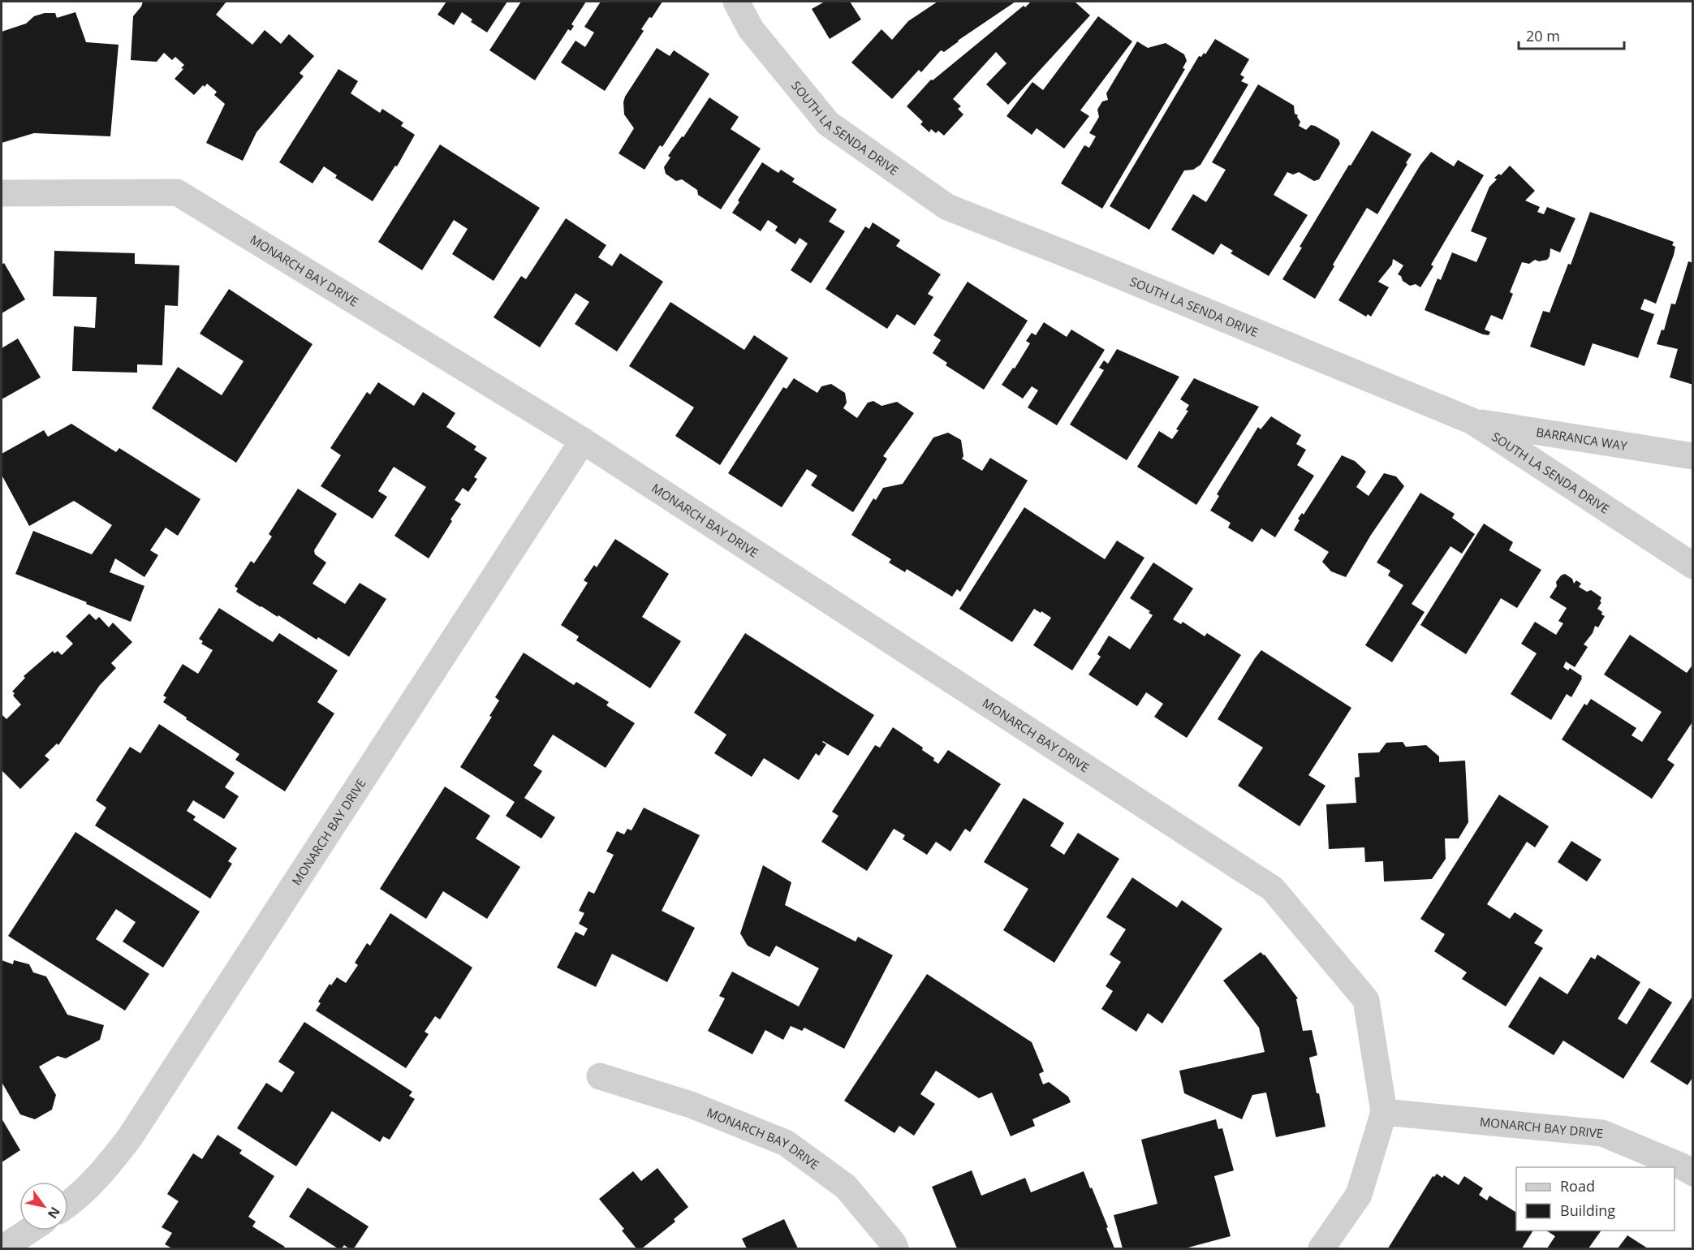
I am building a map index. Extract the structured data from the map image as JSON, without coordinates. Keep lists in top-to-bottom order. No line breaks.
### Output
{"streets":{"street":["SOUTH LA SENDA DRIVE","MONARCH BAY DRIVE","BARRANCA WAY"]},"crossings":[["SOUTH LA SENDA DRIVE","BARRANCA WAY"]],"legend":["Road","Building"],"scale_bar":"20 m","north":"bottom right"}
